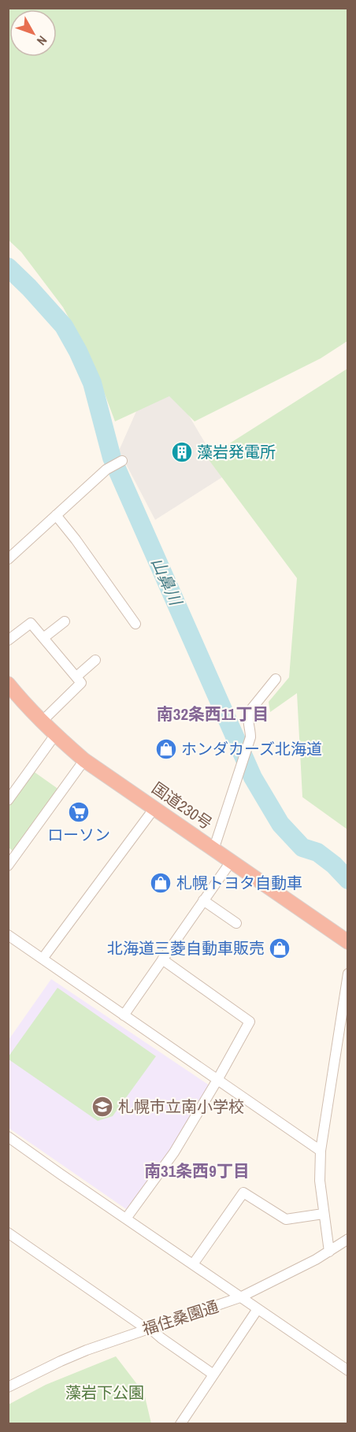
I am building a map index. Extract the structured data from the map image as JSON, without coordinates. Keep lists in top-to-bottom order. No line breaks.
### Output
{"streets":{"highway":["国道230号"],"street":["福住桑園通"]},"districts":["南32条西11丁目","南31条西9丁目"],"water":["山鼻川"],"parks":["藻岩下公園"],"places":{"building":["藻岩発電所"],"shop":["ホンダカーズ北海道","札幌トヨタ自動車","北海道三菱自動車販売"],"supermarket":["ローソン"],"school or university":["札幌市立南小学校"]},"north":"bottom right"}
